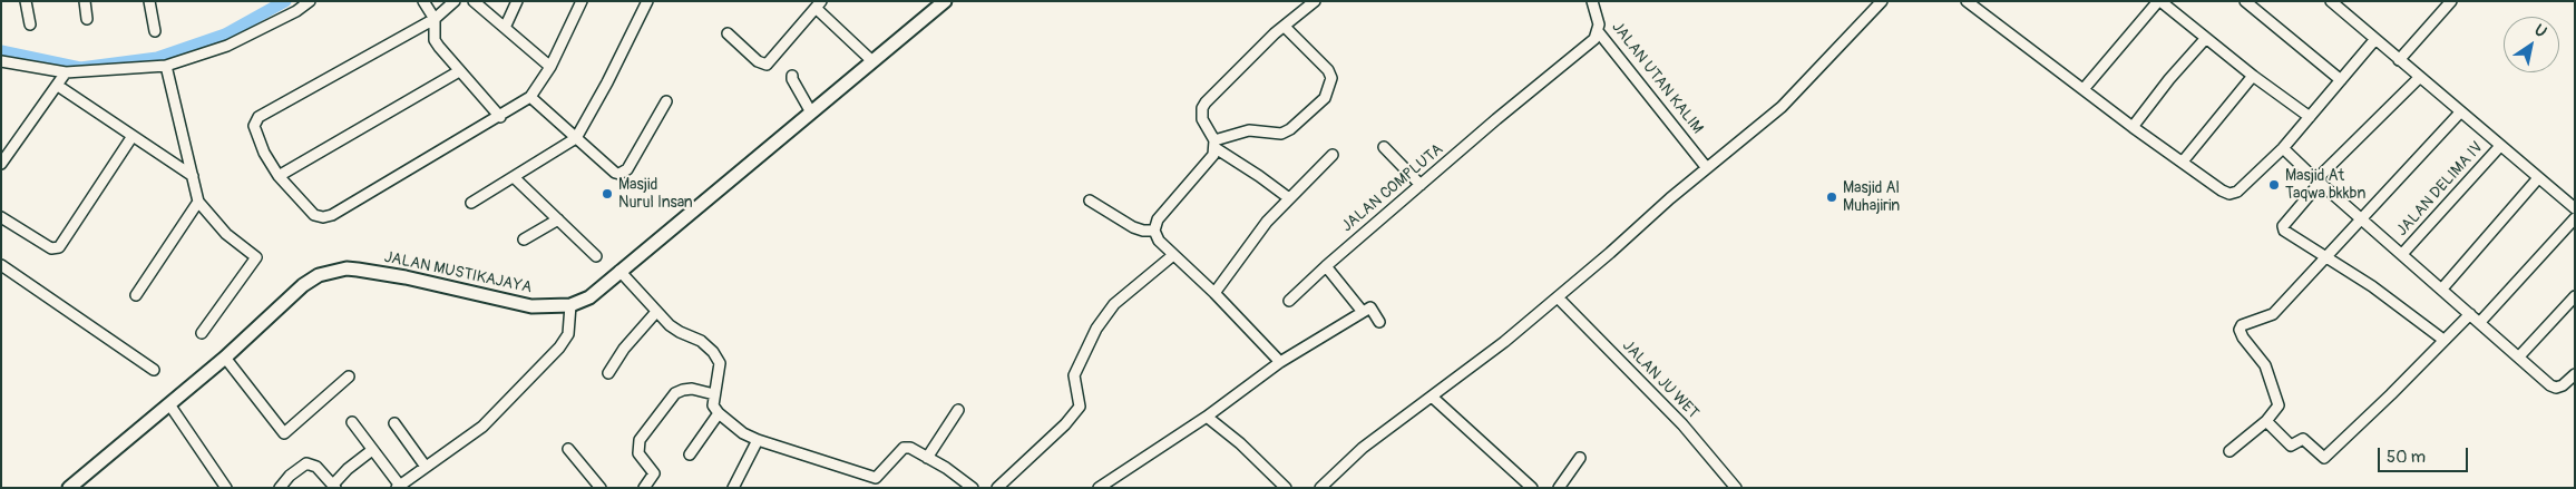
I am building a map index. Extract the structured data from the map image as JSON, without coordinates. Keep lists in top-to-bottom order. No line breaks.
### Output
{"streets":{"main road":["JALAN MUSTIKAJAYA"],"street":["JALAN UTAN KALIM","JALAN COMPLUTA","JALAN DELIMA IV","JALAN JU WET"]},"crossings":[["JALAN UTAN KALIM","JALAN COMPLUTA"]],"places":["Masjid At Taqwa bkkbn","Masjid Nurul Insan","Masjid Al Muhajirin"],"scale_bar":"50 m","north":"top right"}
